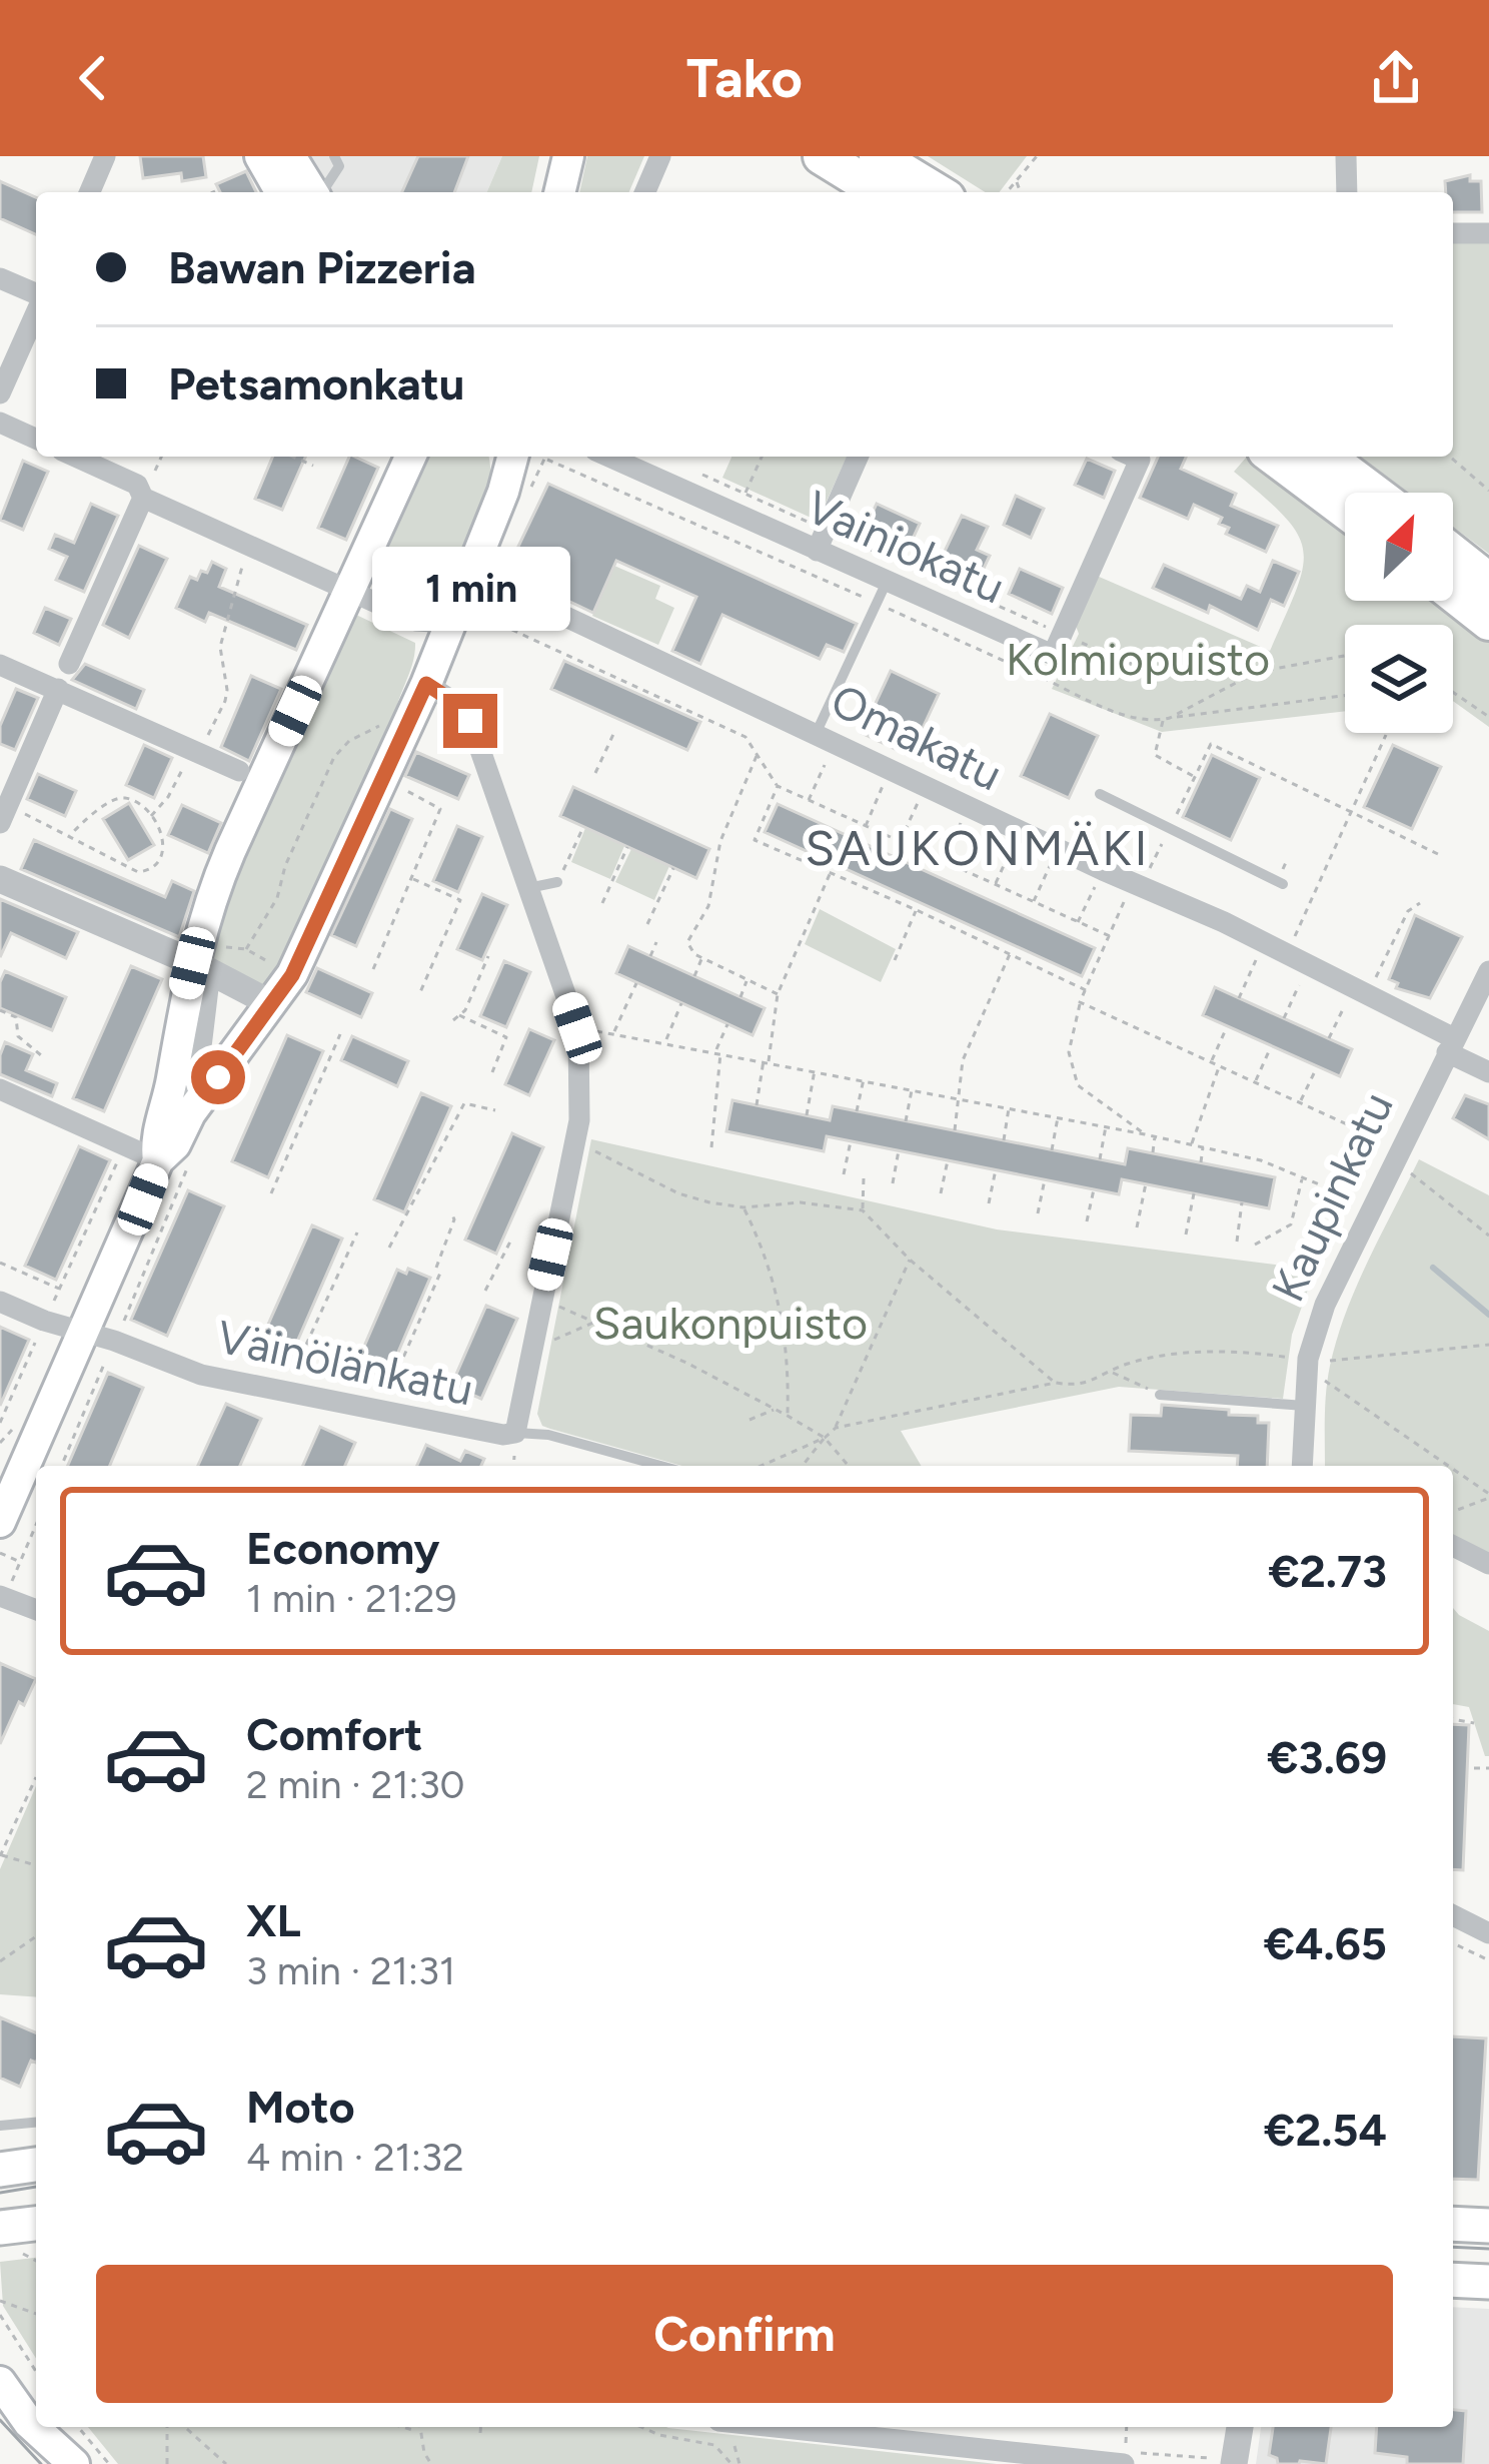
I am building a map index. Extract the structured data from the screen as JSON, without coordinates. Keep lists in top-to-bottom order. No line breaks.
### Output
{"streets":{"street":["Vainiokatu","Omakatu","Kaupinkatu","Väinölänkatu"]},"crossings":[["Omakatu","Kaupinkatu"]],"districts":["SAUKONMÄKI"],"parks":["Kolmiopuisto","Saukonpuisto"],"north":"top right","page":{"header":"Tako","banner":["Bawan Pizzeria","Petsamonkatu"],"bubble":"1 min","list":[{"name":"Economy","note":"1 min · 21:29","value":"€2.73"},{"name":"Comfort","note":"2 min · 21:30","value":"€3.69"},{"name":"XL","note":"3 min · 21:31","value":"€4.65"},{"name":"Moto","note":"4 min · 21:32","value":"€2.54"}],"buttons":"Confirm"}}
